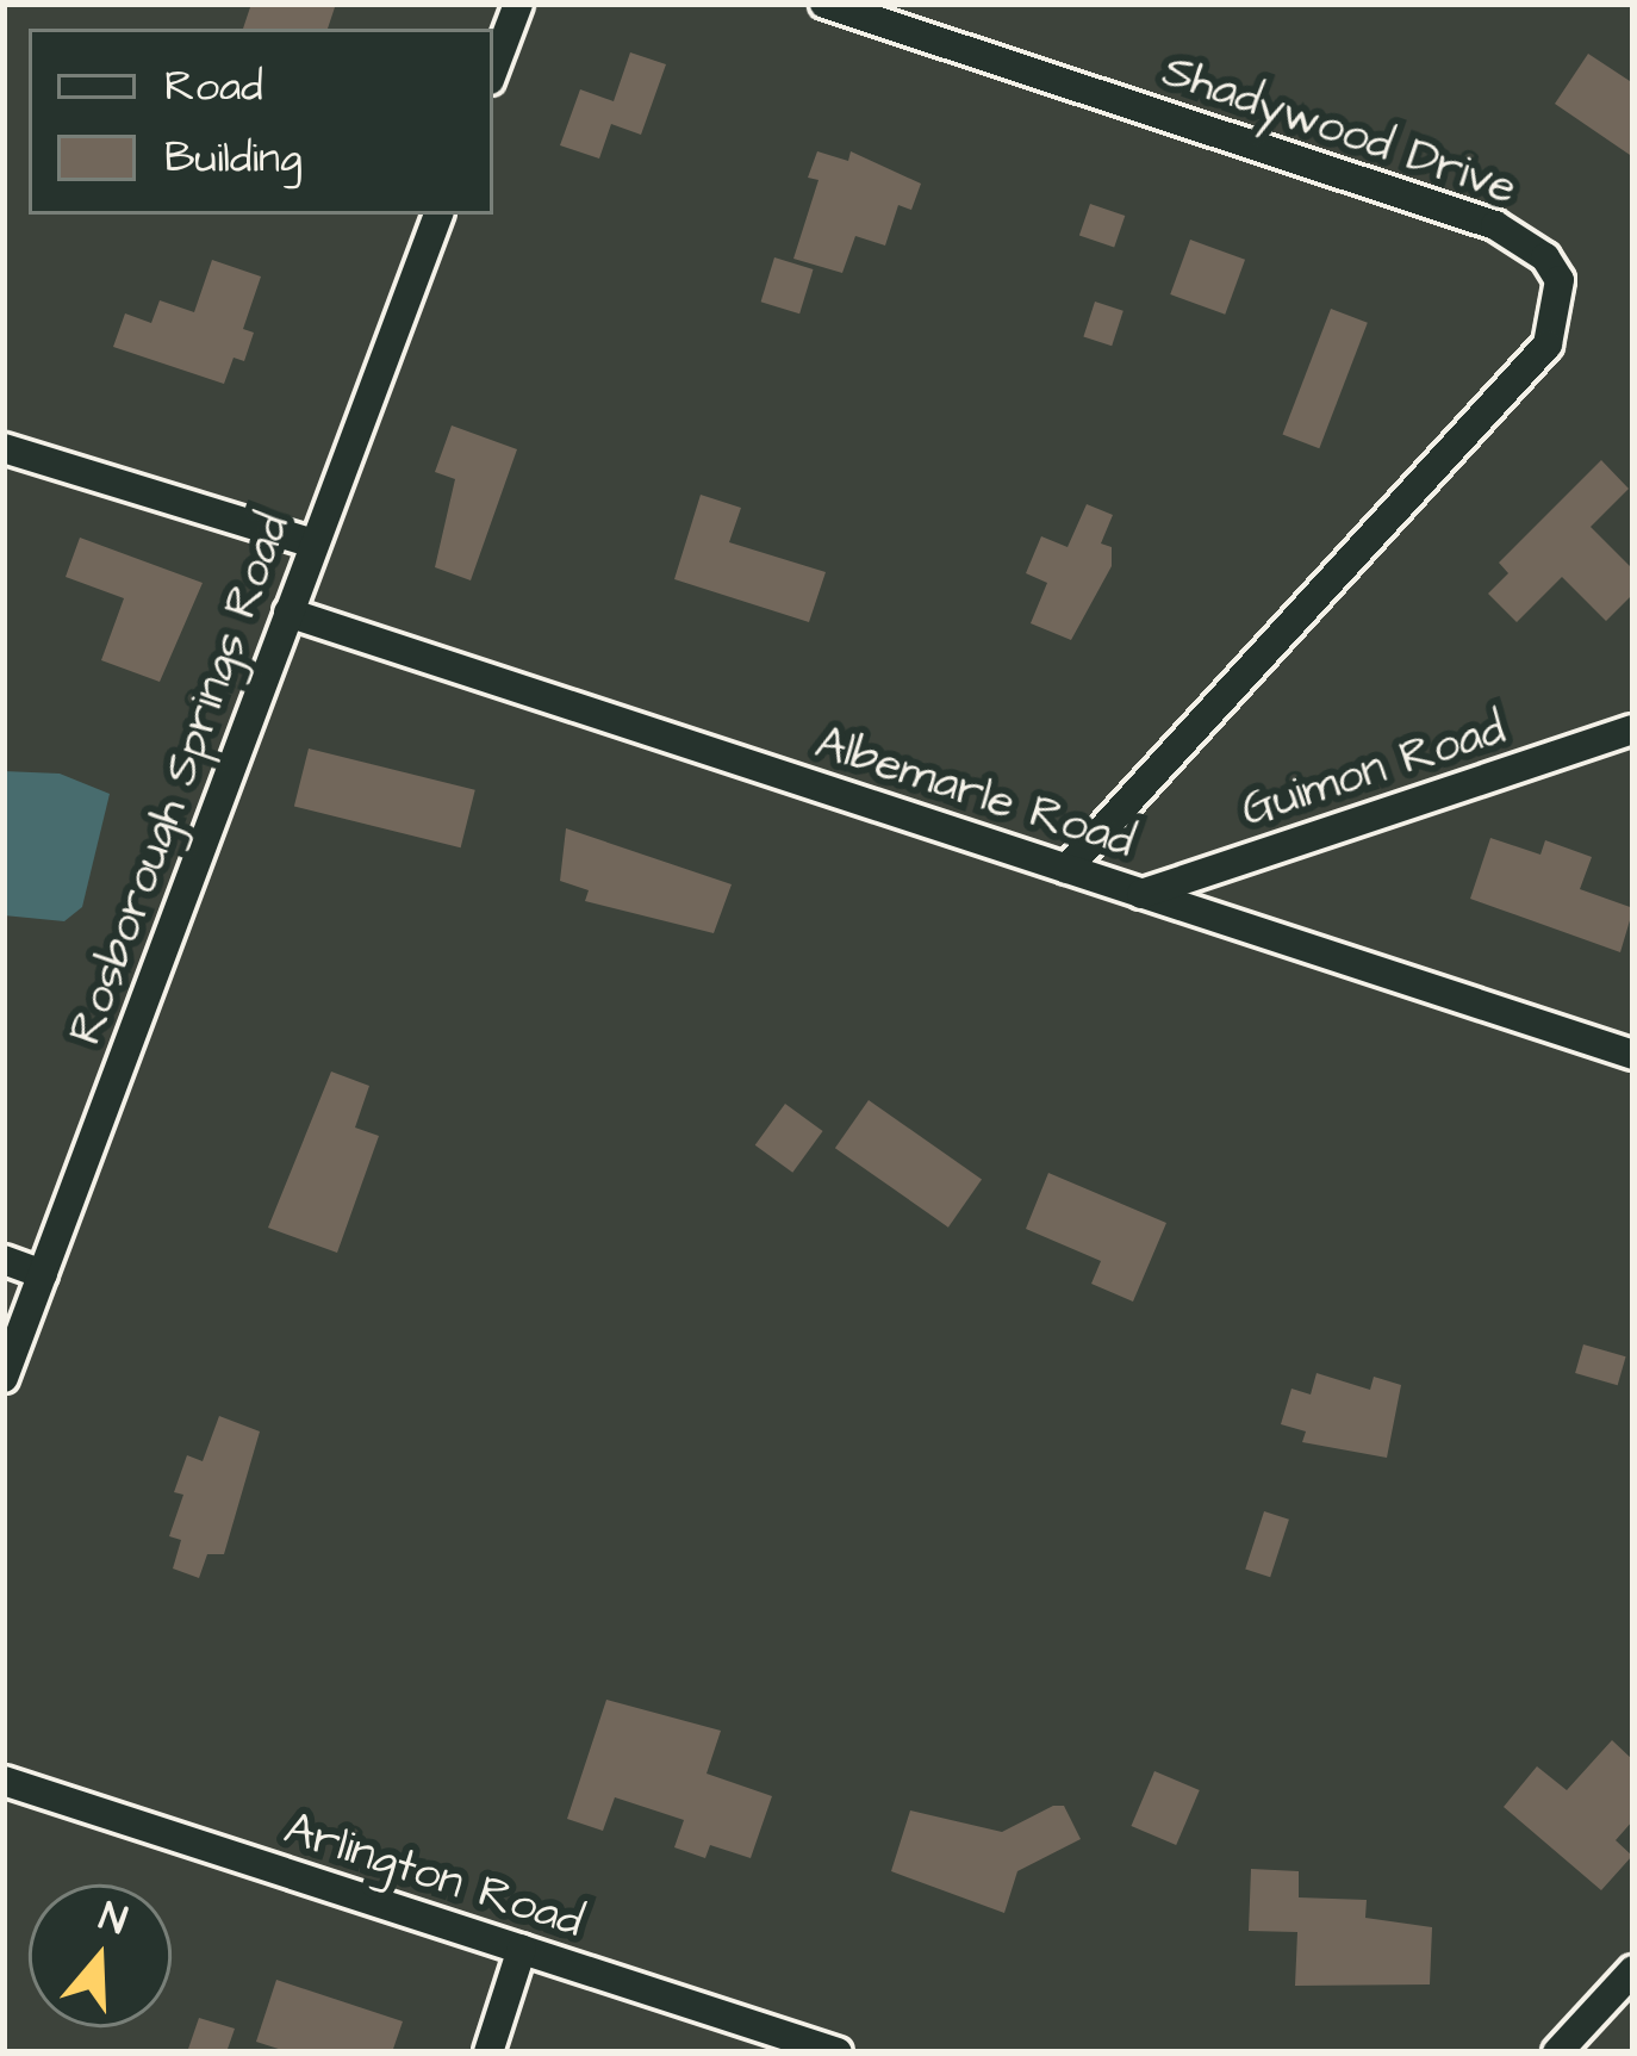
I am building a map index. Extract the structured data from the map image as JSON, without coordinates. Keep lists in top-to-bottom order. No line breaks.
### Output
{"streets":{"street":["Shadywood Drive","Guimon Road","Rosborough Springs Road","Albemarle Road","Arlington Road"]},"crossings":[["Shadywood Drive","Albemarle Road"],["Guimon Road","Albemarle Road"],["Rosborough Springs Road","Albemarle Road"]],"legend":["Road","Building"],"north":"top"}
